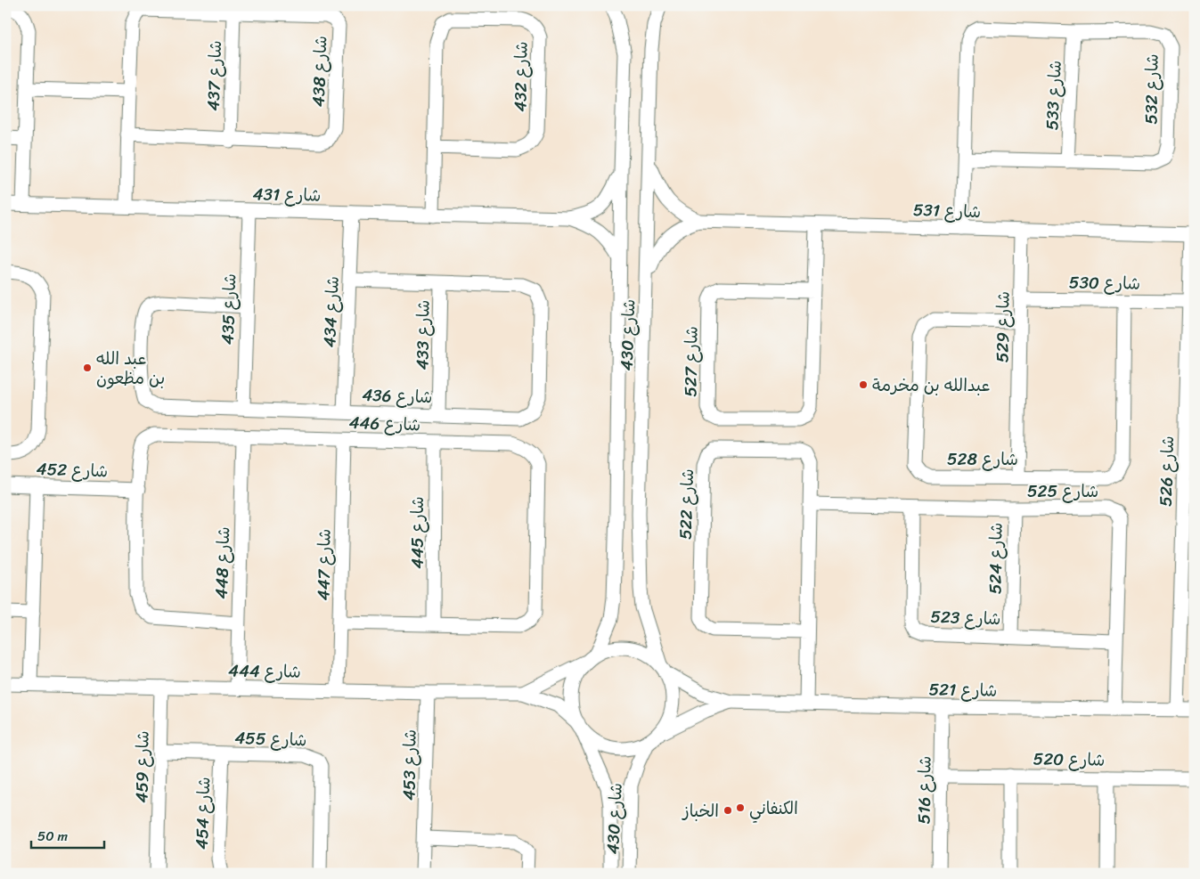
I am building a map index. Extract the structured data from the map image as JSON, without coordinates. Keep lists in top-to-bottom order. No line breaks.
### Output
{"streets":{"street":["شارع 438","شارع 437","شارع 432","شارع 532","شارع 533","شارع 431","شارع 531","شارع 530","شارع 435","شارع 434","شارع 529","شارع 433","شارع 430","شارع 527","شارع 436","شارع 446","شارع 528","شارع 452","شارع 526","شارع 525","شارع 522","شارع 445","شارع 524","شارع 448","شارع 447","شارع 523","شارع 444","شارع 521","شارع 455","شارع 520","شارع 453","شارع 459","شارع 516","شارع 454"]},"crossings":[["شارع 438","شارع 437"],["شارع 438","شارع 431"],["شارع 432","شارع 431"],["شارع 532","شارع 533"],["شارع 532","شارع 531"],["شارع 431","شارع 435"],["شارع 431","شارع 434"],["شارع 431","شارع 430"],["شارع 531","شارع 529"],["شارع 531","شارع 430"],["شارع 531","شارع 527"],["شارع 531","شارع 526"],["شارع 530","شارع 529"],["شارع 530","شارع 528"],["شارع 530","شارع 526"],["شارع 435","شارع 436"],["شارع 434","شارع 436"],["شارع 529","شارع 528"],["شارع 433","شارع 436"],["شارع 430","شارع 444"],["شارع 430","شارع 521"],["شارع 446","شارع 452"],["شارع 446","شارع 445"],["شارع 446","شارع 448"],["شارع 446","شارع 447"],["شارع 526","شارع 521"],["شارع 525","شارع 522"],["شارع 525","شارع 524"],["شارع 525","شارع 523"],["شارع 525","شارع 521"],["شارع 522","شارع 521"],["شارع 524","شارع 523"],["شارع 448","شارع 444"],["شارع 447","شارع 444"],["شارع 444","شارع 521"],["شارع 444","شارع 453"],["شارع 444","شارع 459"],["شارع 521","شارع 516"],["شارع 455","شارع 459"],["شارع 455","شارع 454"],["شارع 520","شارع 516"]],"places":["عبد الله بن مظعون","عبدالله بن مخرمة","الكنفاني","الخباز"],"scale_bar":"50 m"}
